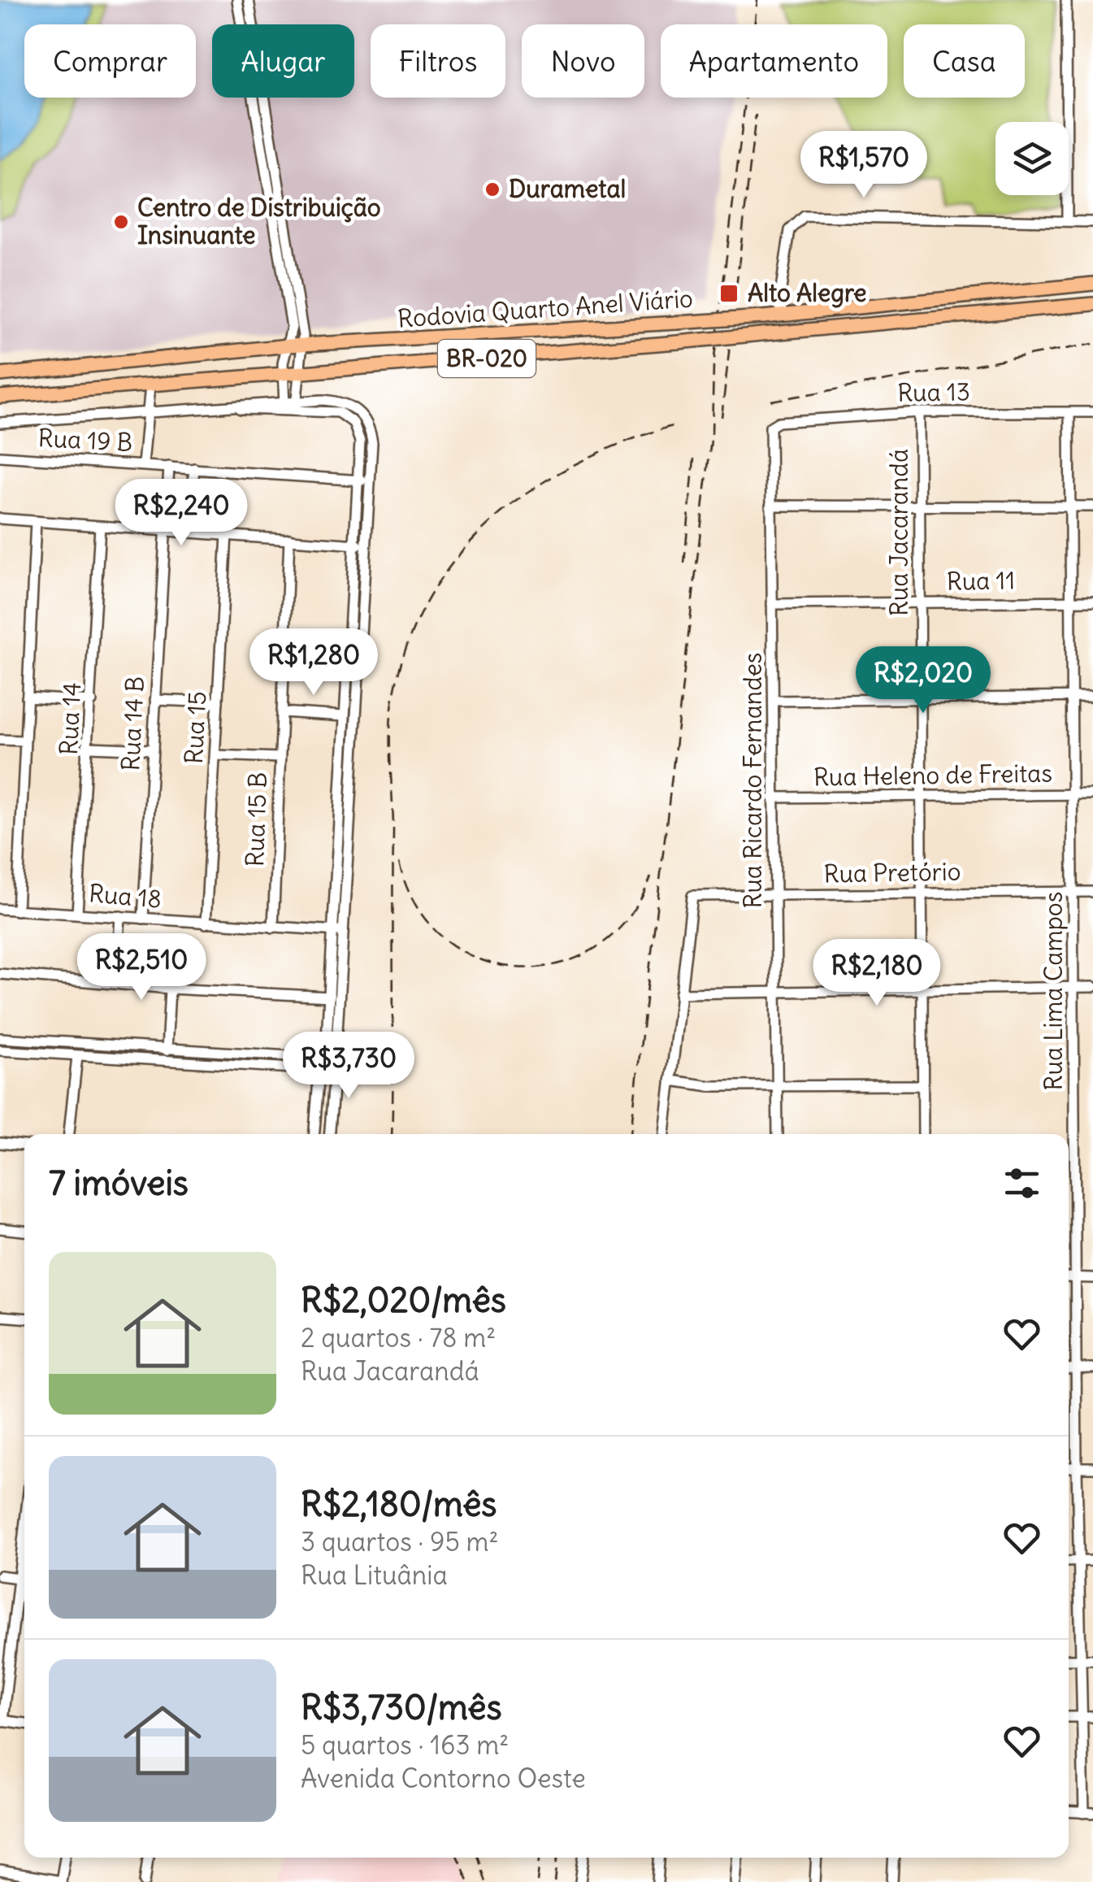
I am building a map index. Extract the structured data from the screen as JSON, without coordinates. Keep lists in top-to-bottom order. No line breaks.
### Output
{"streets":{"highway":["Rodovia Quarto Anel Viário","BR-020"],"street":["Rua 13","Rua 19 B","Rua Jacarandá","Rua 11","Rua 14","Rua 14 B","Rua 15","Rua Heleno de Freitas","Rua Ricardo Fernandes","Rua 15 B","Rua Pretório","Rua 18","Rua Lima Campos"]},"crossings":[["Rua 13","Rua Jacarandá"],["Rua 13","Rua Ricardo Fernandes"],["Rua 13","Rua Lima Campos"],["Rua 19 B","Rua 14 B"],["Rua Jacarandá","Rua 11"],["Rua Jacarandá","Rua Heleno de Freitas"],["Rua Jacarandá","Rua Pretório"],["Rua 11","Rua Ricardo Fernandes"],["Rua 11","Rua Lima Campos"],["Rua 14","Rua 18"],["Rua 14 B","Rua 18"],["Rua 15","Rua 18"],["Rua Heleno de Freitas","Rua Ricardo Fernandes"],["Rua Heleno de Freitas","Rua Lima Campos"],["Rua Ricardo Fernandes","Rua Pretório"],["Rua 15 B","Rua 18"],["Rua Pretório","Rua Lima Campos"]],"places":{"other":["Durametal","Centro de Distribuição Insinuante"],"transit":["Alto Alegre"]},"page":{"chip":["Comprar","Alugar","Filtros","Novo","Apartamento","Casa"],"price":["R$1,570","R$2,240","R$1,280","R$2,020","R$2,510","R$2,180","R$3,730"],"heading":"7 imóveis","list":[{"name":"R$2,020/mês","note":"2 quartos · 78 m² · Rua Jacarandá"},{"name":"R$2,180/mês","note":"3 quartos · 95 m² · Rua Lituânia"},{"name":"R$3,730/mês","note":"5 quartos · 163 m² · Avenida Contorno Oeste"}]}}
